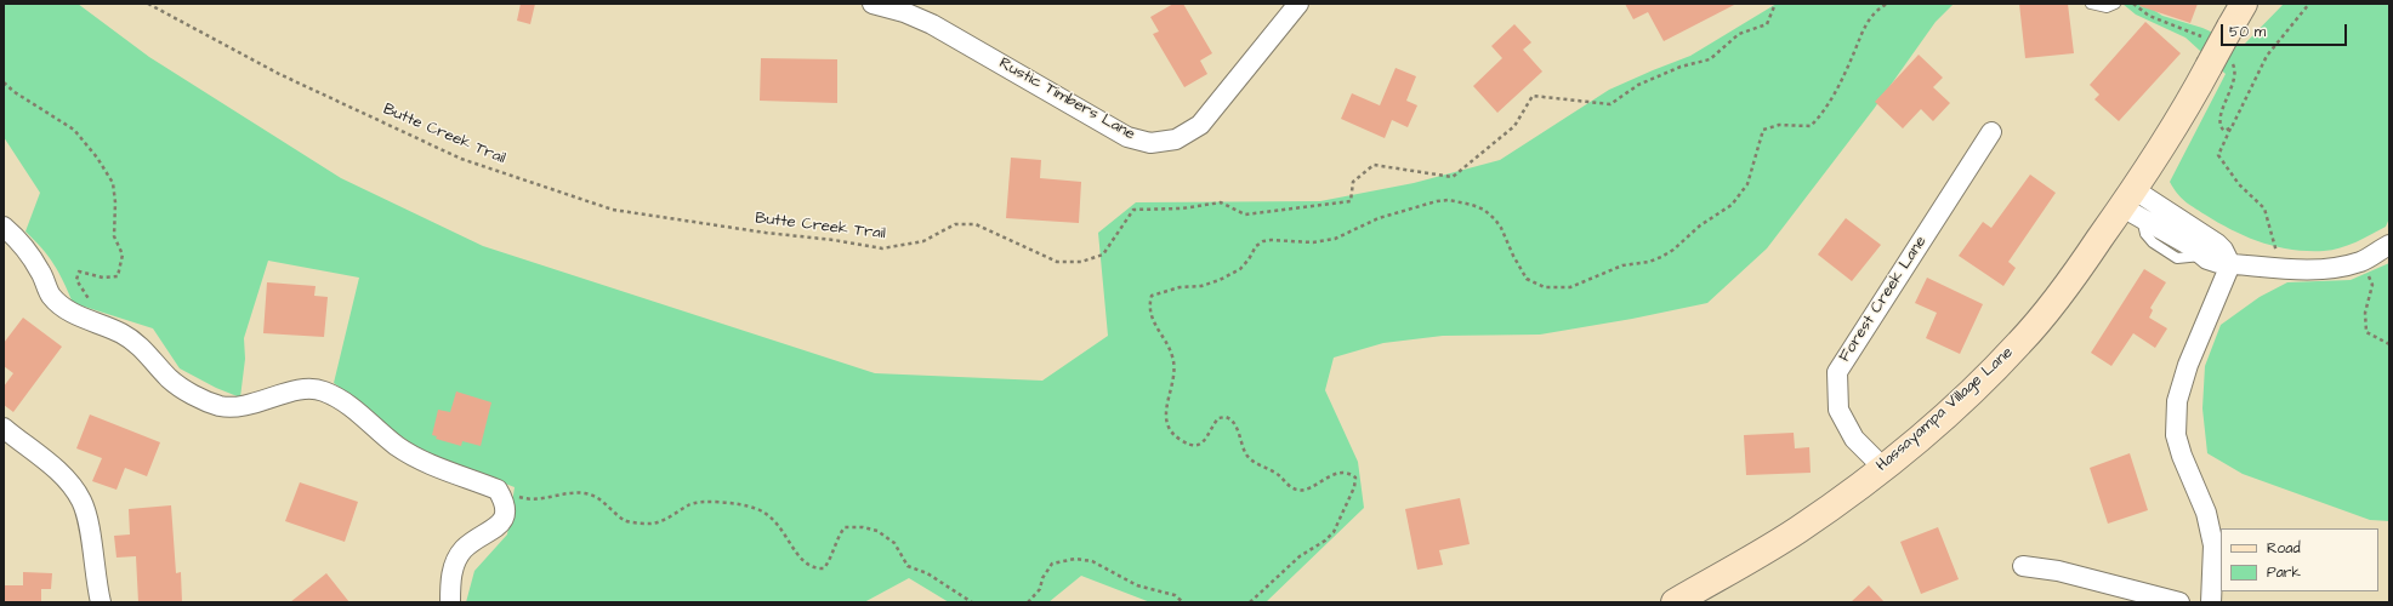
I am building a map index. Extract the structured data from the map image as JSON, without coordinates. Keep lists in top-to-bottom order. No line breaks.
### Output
{"streets":{"street":["Rustic Timbers Lane","Forest Creek Lane","Hassayampa Village Lane"],"path":["Butte Creek Trail"]},"crossings":[["Forest Creek Lane","Hassayampa Village Lane"]],"legend":["Road","Park"],"scale_bar":"50 m"}
